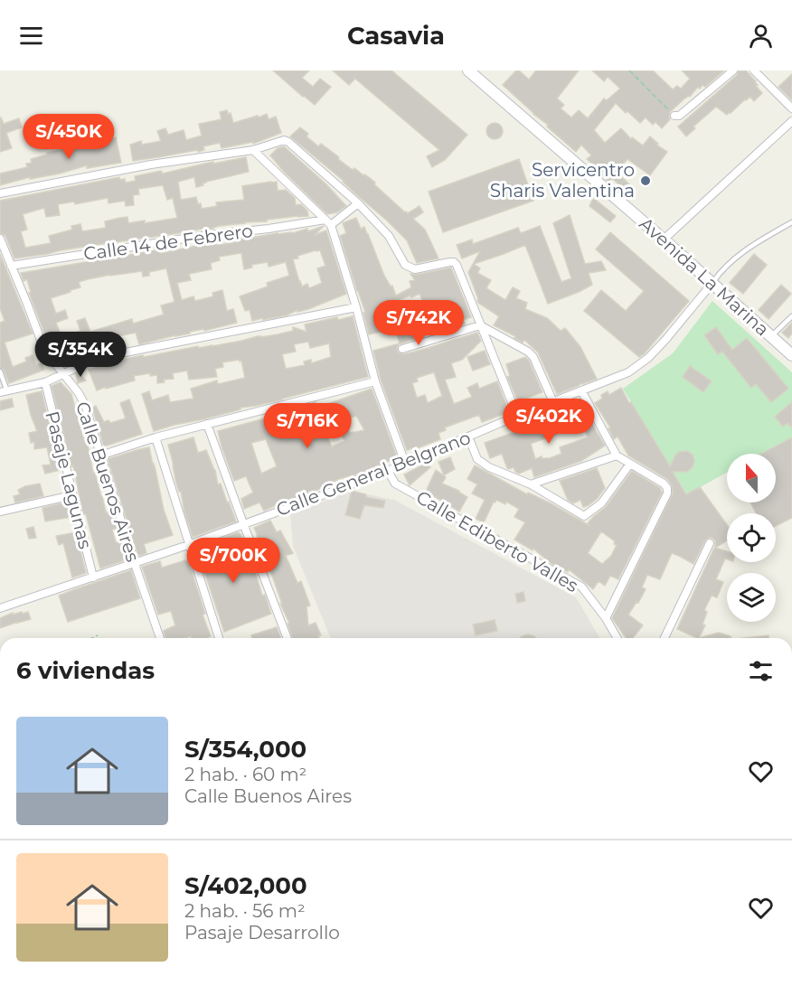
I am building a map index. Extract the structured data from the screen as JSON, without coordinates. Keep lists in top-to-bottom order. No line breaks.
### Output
{"streets":{"main road":["Avenida La Marina"],"street":["Calle 14 de Febrero","Calle General Belgrano","Pasaje Lagunas","Calle Buenos Aires","Calle Ediberto Valles"]},"crossings":[["Calle 14 de Febrero","Calle Buenos Aires"],["Avenida La Marina","Calle General Belgrano"],["Calle General Belgrano","Pasaje Lagunas"],["Calle General Belgrano","Calle Buenos Aires"],["Calle General Belgrano","Calle Ediberto Valles"]],"places":["Servicentro Sharis Valentina"],"north":"top","page":{"header":"Casavia","price":["S/450K","S/742K","S/354K","S/402K","S/716K","S/700K"],"heading":"6 viviendas","list":[{"name":"S/354,000","note":"2 hab. · 60 m² · Calle Buenos Aires"},{"name":"S/402,000","note":"2 hab. · 56 m² · Pasaje Desarrollo"}]}}
